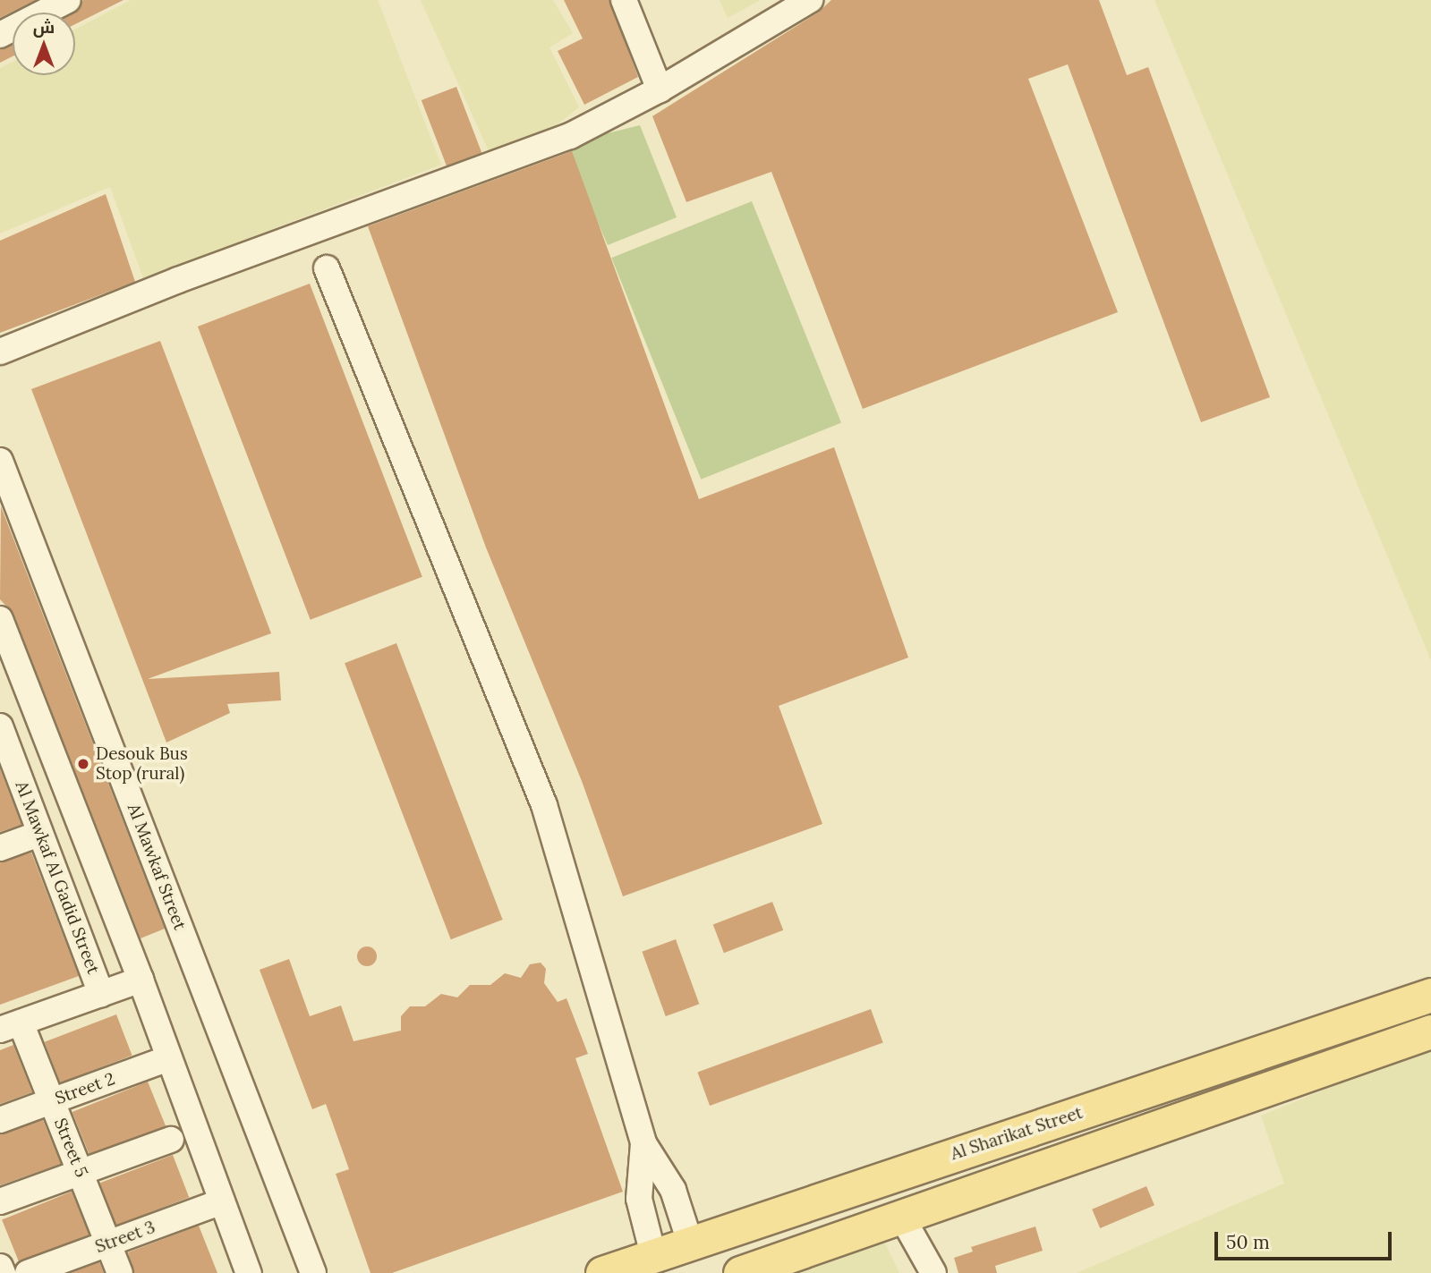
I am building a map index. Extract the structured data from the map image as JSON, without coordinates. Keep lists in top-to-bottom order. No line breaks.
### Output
{"streets":{"main road":["Al Sharikat Street"],"street":["Al Mawkaf Street","Al Mawkaf Al Gadid Street","Street 2","Street 5","Street 3"]},"crossings":[["Street 2","Street 5"],["Street 5","Street 3"]],"places":["Desouk Bus Stop (rural)"],"scale_bar":"50 m","north":"top"}
